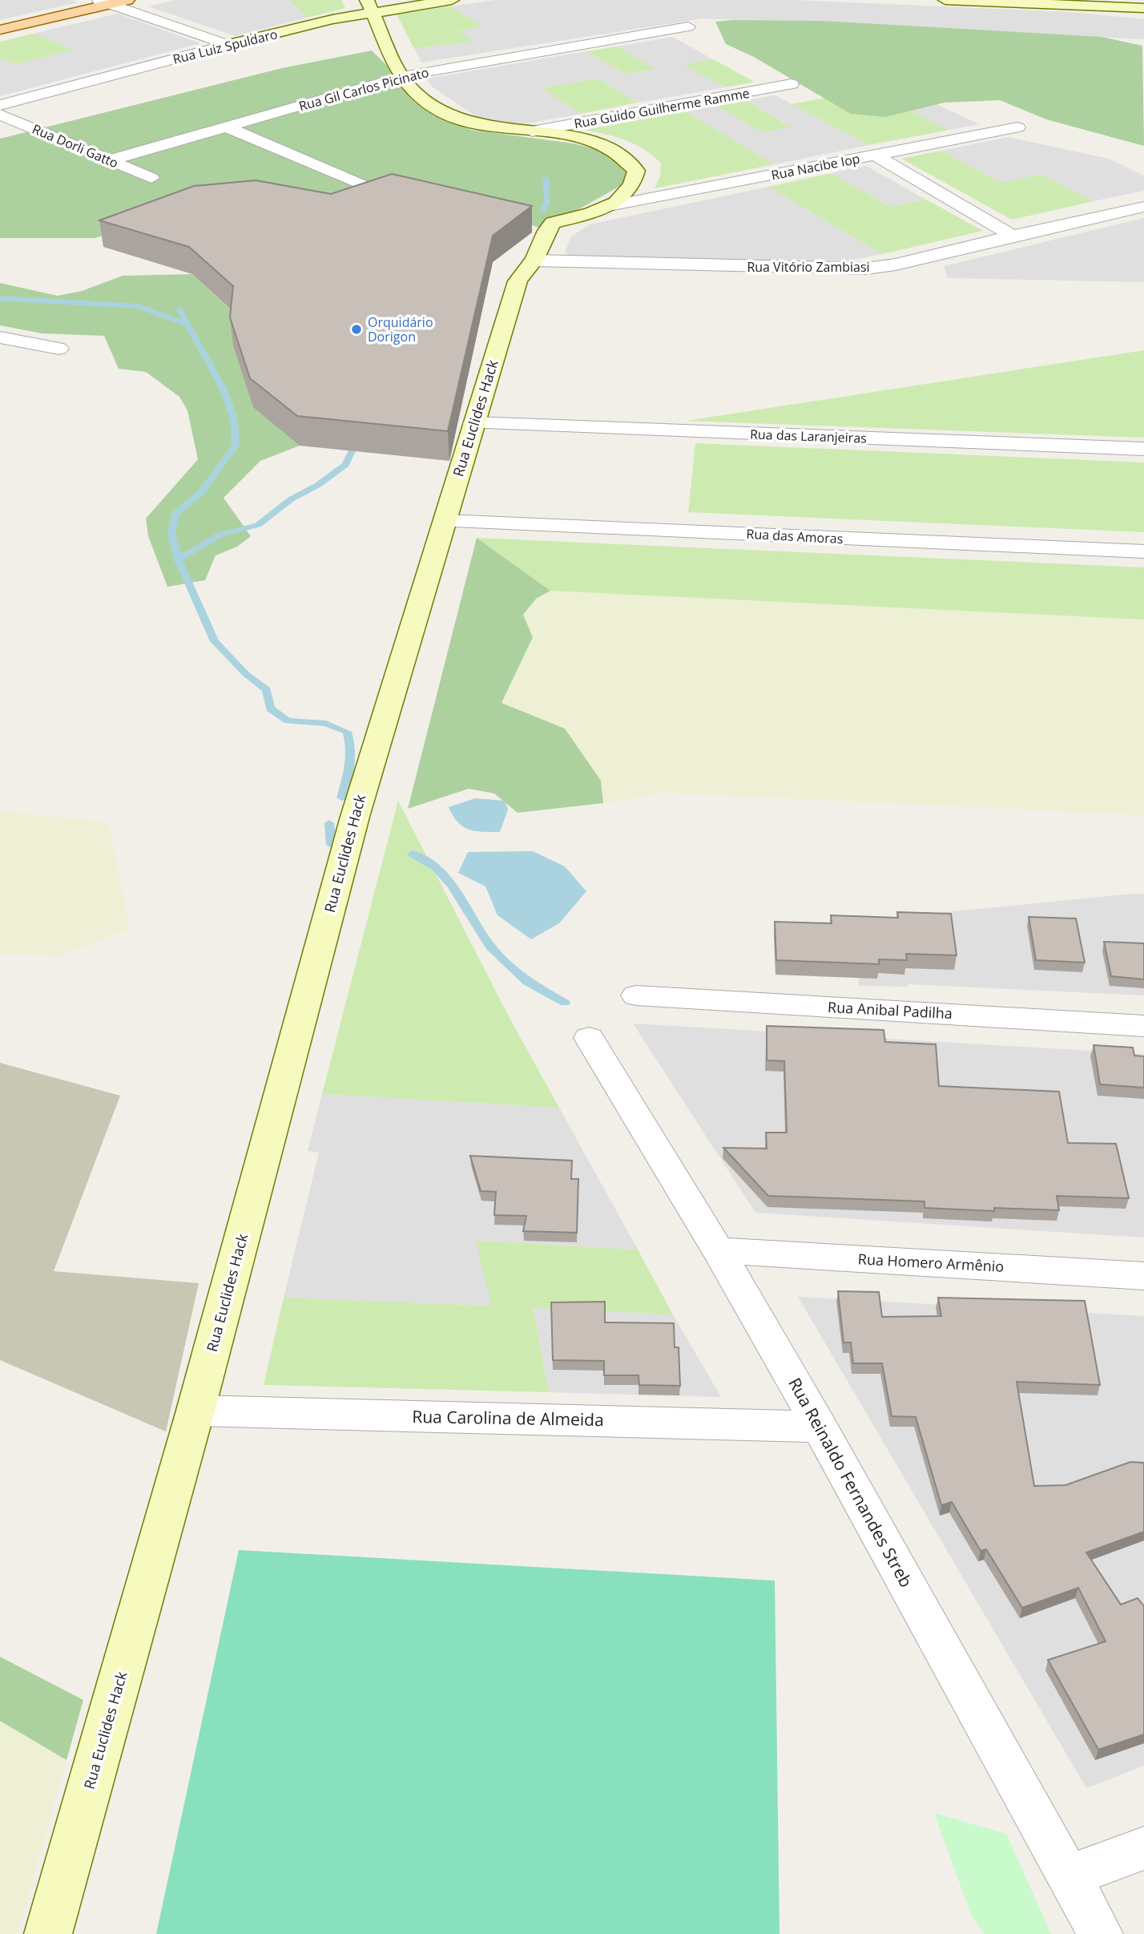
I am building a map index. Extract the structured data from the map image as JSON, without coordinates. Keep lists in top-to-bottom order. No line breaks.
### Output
{"streets":{"street":["Rua Luiz Spuldaro","Rua Gil Carlos Picinato","Rua Guido Guilherme Ramme","Rua Dorli Gatto","Rua Nacibe Iop","Rua Vitório Zambiasi","Rua Euclides Hack","Rua das Laranjeiras","Rua das Amoras","Rua Anibal Padilha","Rua Homero Armênio","Rua Carolina de Almeida","Rua Reinaldo Fernandes Streb"]},"crossings":[["Rua Luiz Spuldaro","Rua Euclides Hack"],["Rua Gil Carlos Picinato","Rua Dorli Gatto"],["Rua Gil Carlos Picinato","Rua Euclides Hack"],["Rua Guido Guilherme Ramme","Rua Euclides Hack"],["Rua Nacibe Iop","Rua Euclides Hack"],["Rua Vitório Zambiasi","Rua Euclides Hack"],["Rua Euclides Hack","Rua das Laranjeiras"],["Rua Euclides Hack","Rua das Amoras"],["Rua Euclides Hack","Rua Carolina de Almeida"],["Rua Homero Armênio","Rua Reinaldo Fernandes Streb"],["Rua Carolina de Almeida","Rua Reinaldo Fernandes Streb"]],"places":["Orquidário Dorigon"]}
